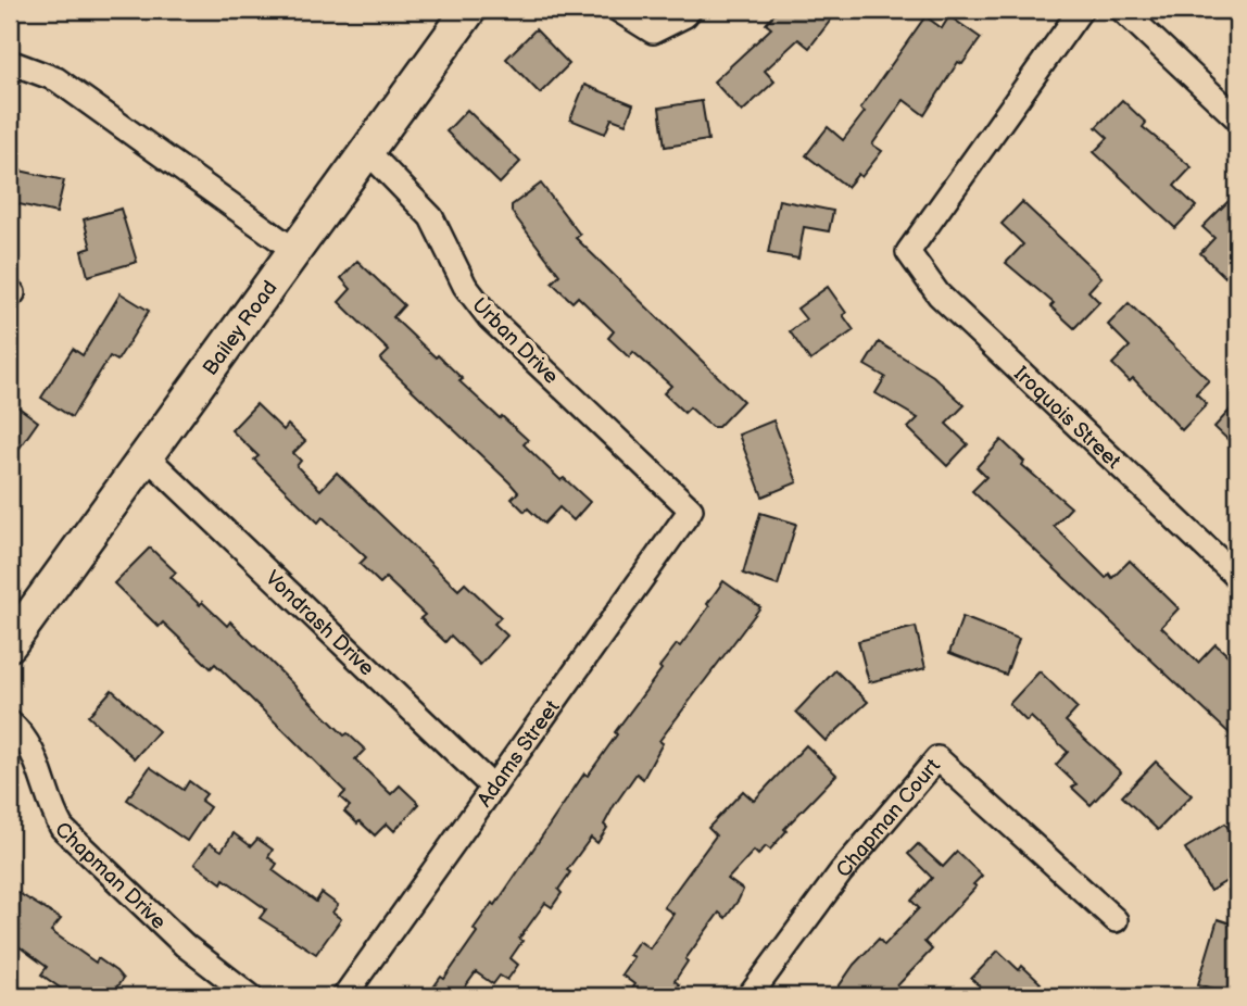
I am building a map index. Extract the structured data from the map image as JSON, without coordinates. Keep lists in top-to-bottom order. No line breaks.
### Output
{"streets":{"street":["Bailey Road","Urban Drive","Iroquois Street","Vondrash Drive","Adams Street","Chapman Court","Chapman Drive"]},"crossings":[["Bailey Road","Urban Drive"],["Bailey Road","Vondrash Drive"],["Urban Drive","Adams Street"],["Vondrash Drive","Adams Street"]]}
